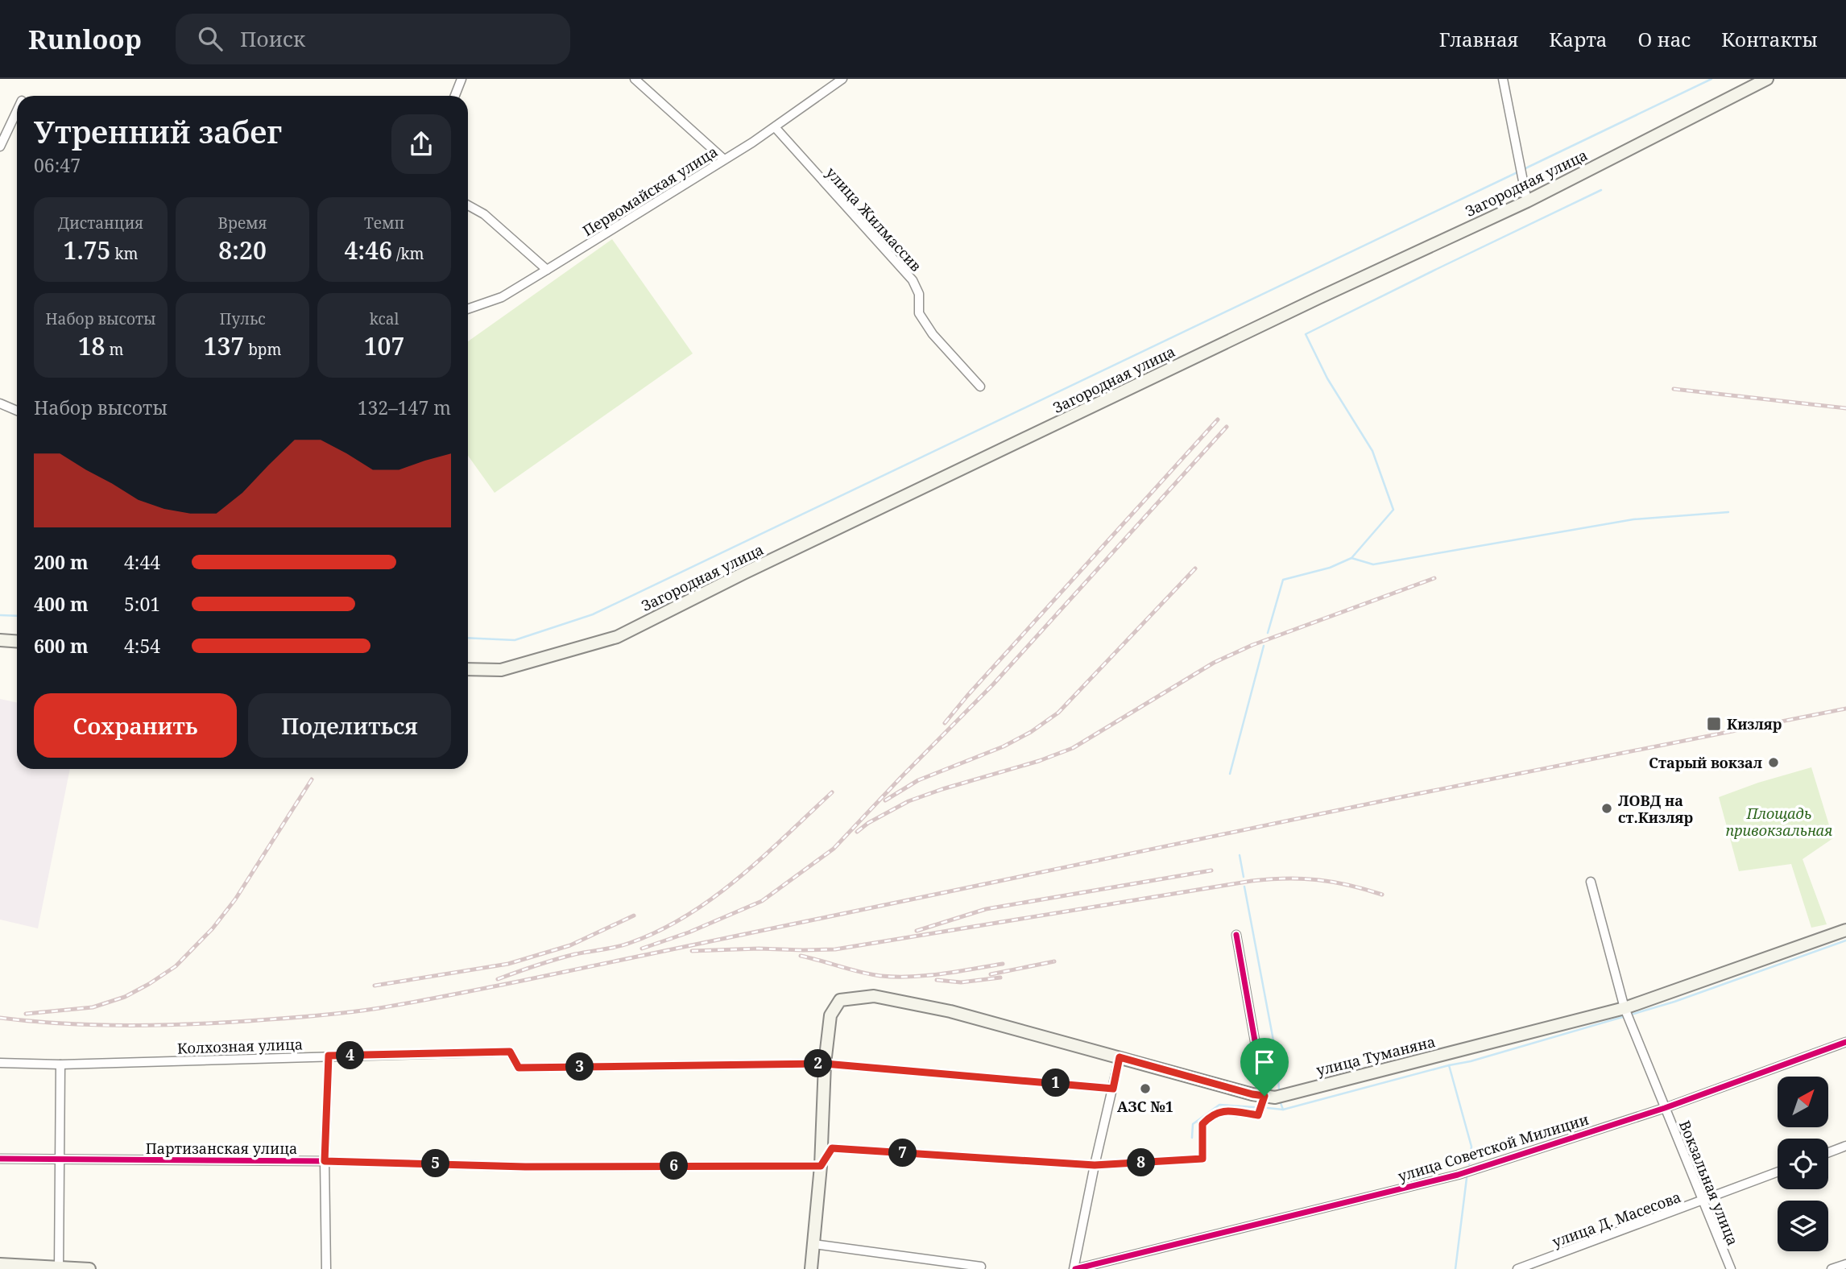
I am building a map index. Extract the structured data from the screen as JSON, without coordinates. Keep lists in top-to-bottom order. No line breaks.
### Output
{"streets":{"main road":["Загородная улица","улица Туманяна"],"street":["Первомайская улица","улица Жилмассив","Колхозная улица","улица Советской Милиции","Партизанская улица","Вокзальная улица","улица Д. Масесова"]},"crossings":[["Первомайская улица","улица Жилмассив"],["Колхозная улица","улица Туманяна"],["улица Туманяна","Вокзальная улица"],["улица Советской Милиции","Вокзальная улица"],["Вокзальная улица","улица Д. Масесова"]],"parks":["Площадь привокзальная"],"places":{"transit":["Кизляр"],"other":["Старый вокзал","ЛОВД на ст.Кизляр","АЗС №1"]},"north":"top right","page":{"header":"Runloop","search":"Поиск","nav":["Главная","Карта","О нас","Контакты"],"heading":["Утренний забег","06:47"],"stats":[["Дистанция","1.75 km"],["Время","8:20"],["Темп","4:46 /km"],["Набор высоты","18 m"],["Пульс","137 bpm"],["kcal","107"]],"chart":["Набор высоты","132–147 m"],"list":[{"name":"200 m","note":"4:44"},{"name":"400 m","note":"5:01"},{"name":"600 m","note":"4:54"}],"buttons":["Сохранить","Поделиться"],"pins":["4","2","3","1","7","8","5","6"]}}
